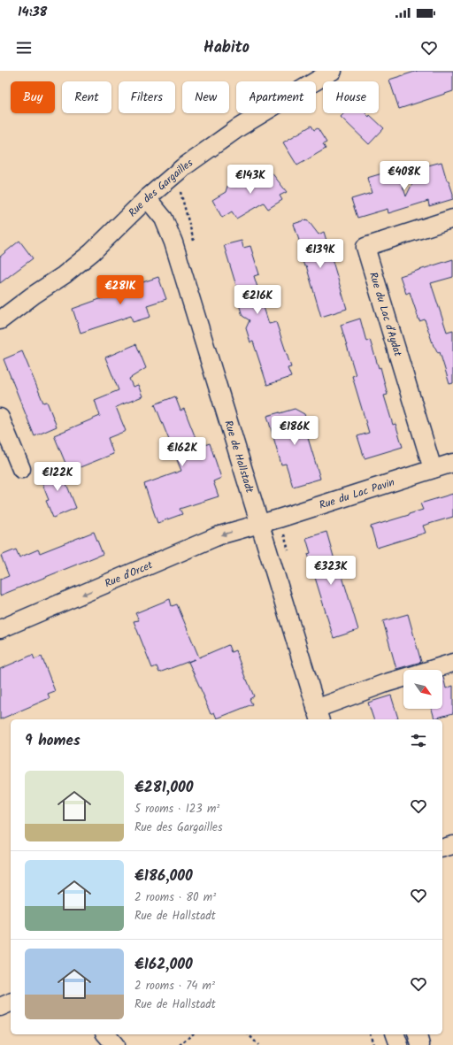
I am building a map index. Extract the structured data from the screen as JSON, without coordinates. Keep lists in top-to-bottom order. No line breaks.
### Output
{"streets":{"street":["Rue des Gargailles","Rue du Lac d'Aydat","Rue de Hallstadt","Rue du Lac Pavin","Rue d'Orcet"]},"crossings":[["Rue des Gargailles","Rue de Hallstadt"],["Rue du Lac d'Aydat","Rue du Lac Pavin"],["Rue de Hallstadt","Rue du Lac Pavin"],["Rue de Hallstadt","Rue d'Orcet"],["Rue du Lac Pavin","Rue d'Orcet"]],"one_way":["Rue d'Orcet"],"north":"bottom right","page":{"status":"14:38","header":"Habito","chip":["Buy","Rent","Filters","New","Apartment","House"],"price":["€408K","€143K","€139K","€281K","€216K","€186K","€162K","€122K","€323K"],"heading":"9 homes","list":[{"name":"€281,000","note":"5 rooms · 123 m² · Rue des Gargailles"},{"name":"€186,000","note":"2 rooms · 80 m² · Rue de Hallstadt"},{"name":"€162,000","note":"2 rooms · 74 m² · Rue de Hallstadt"}]}}
